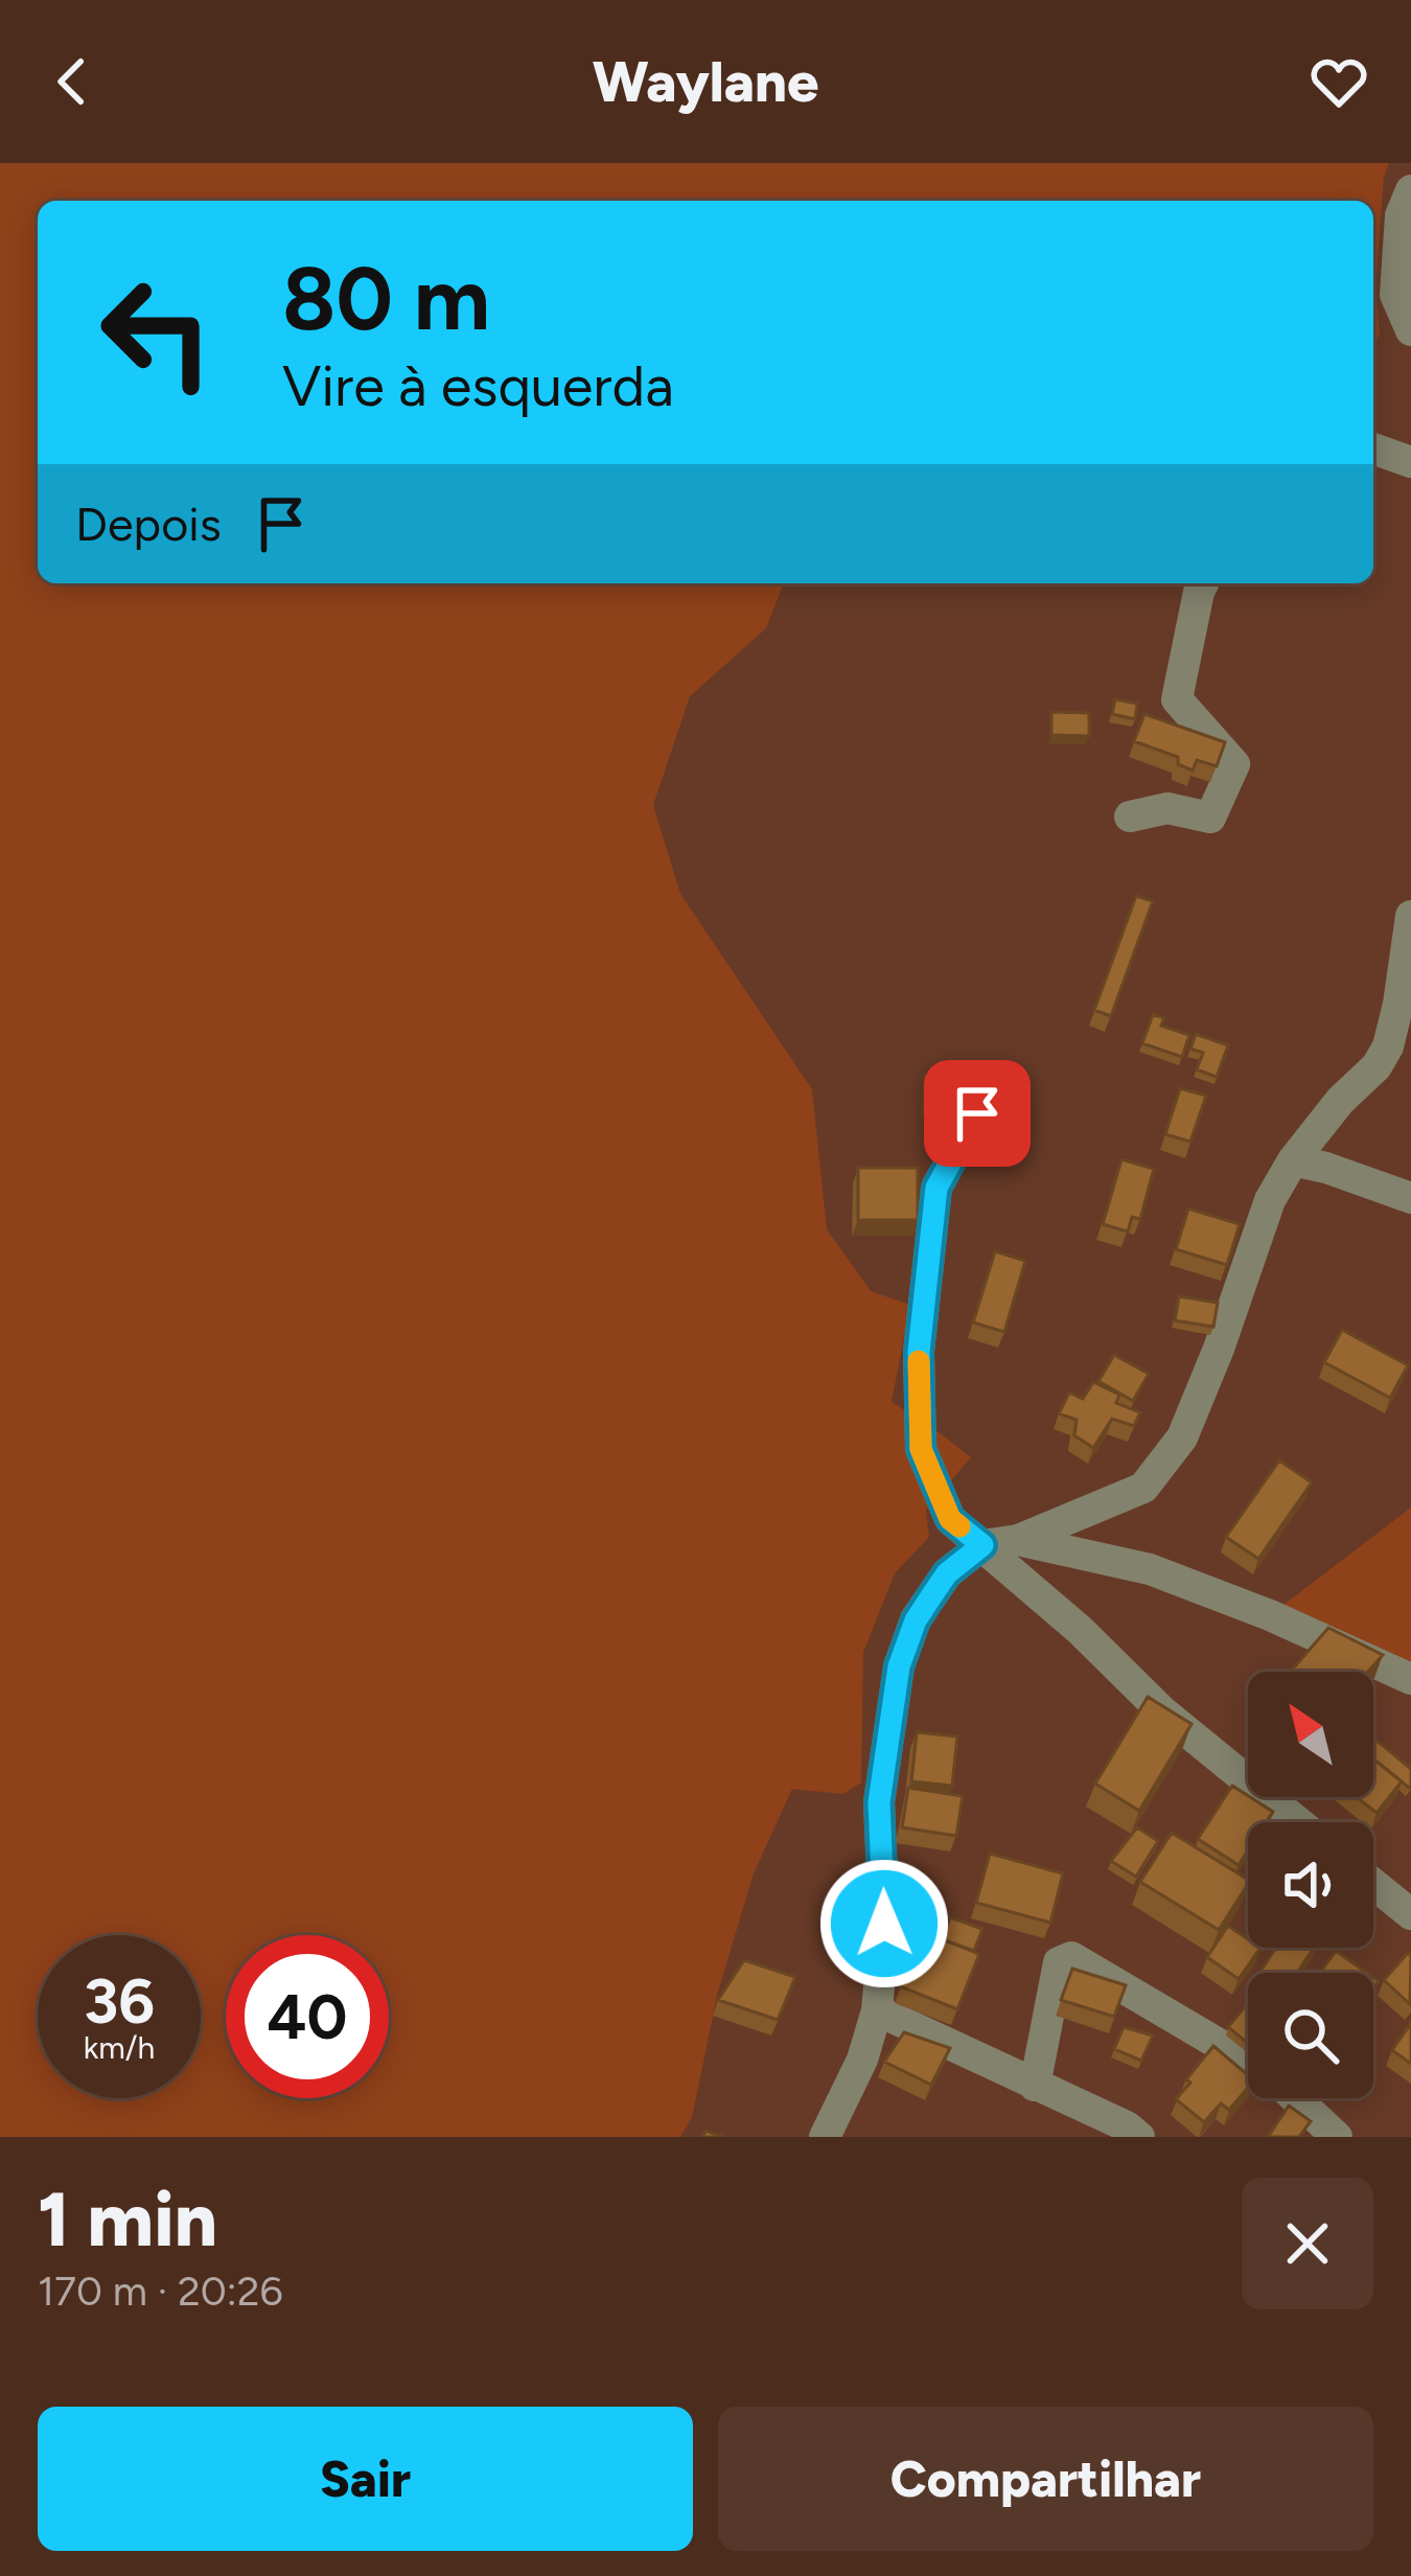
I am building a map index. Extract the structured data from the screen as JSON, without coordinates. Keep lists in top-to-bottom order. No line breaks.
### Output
{"north":"top left","page":{"header":"Waylane","turn":["80 m","Vire à esquerda"],"then":"Depois","speed":"36 km/h","limit":"40","heading":["1 min","170 m · 20:26"],"buttons":["Sair","Compartilhar"]}}
